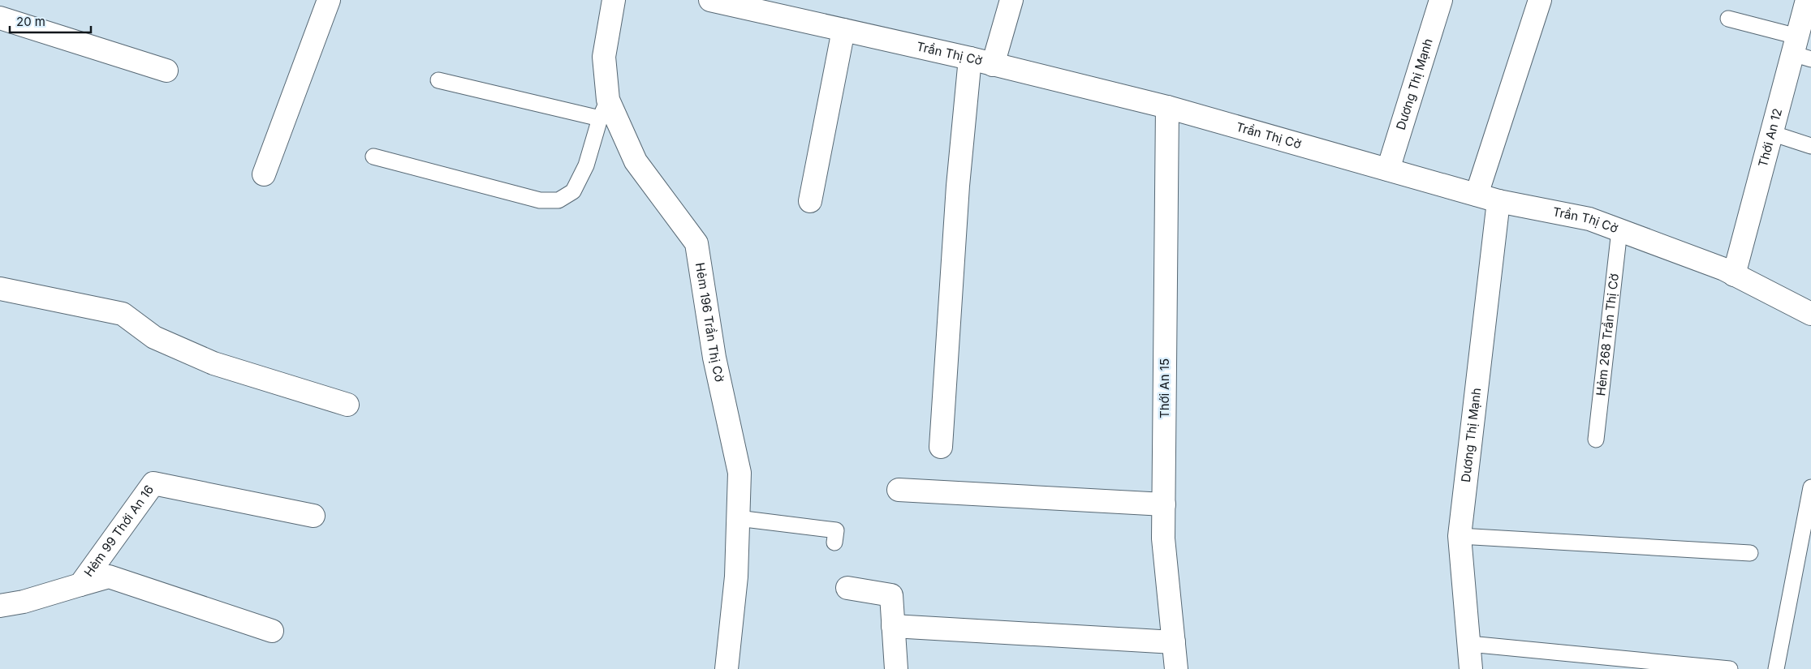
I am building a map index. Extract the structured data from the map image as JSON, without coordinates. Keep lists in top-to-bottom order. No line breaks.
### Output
{"streets":{"street":["Trần Thị Cờ","Dương Thị Mạnh","Thới An 12","Hẻm 196 Trần Thị Cờ","Thới An 15","Hẻm 99 Thới An 16"],"lane":["Hẻm 268 Trần Thị Cờ"]},"crossings":[["Trần Thị Cờ","Dương Thị Mạnh"],["Trần Thị Cờ","Thới An 12"],["Trần Thị Cờ","Hẻm 268 Trần Thị Cờ"],["Trần Thị Cờ","Thới An 15"]],"scale_bar":"20 m"}
